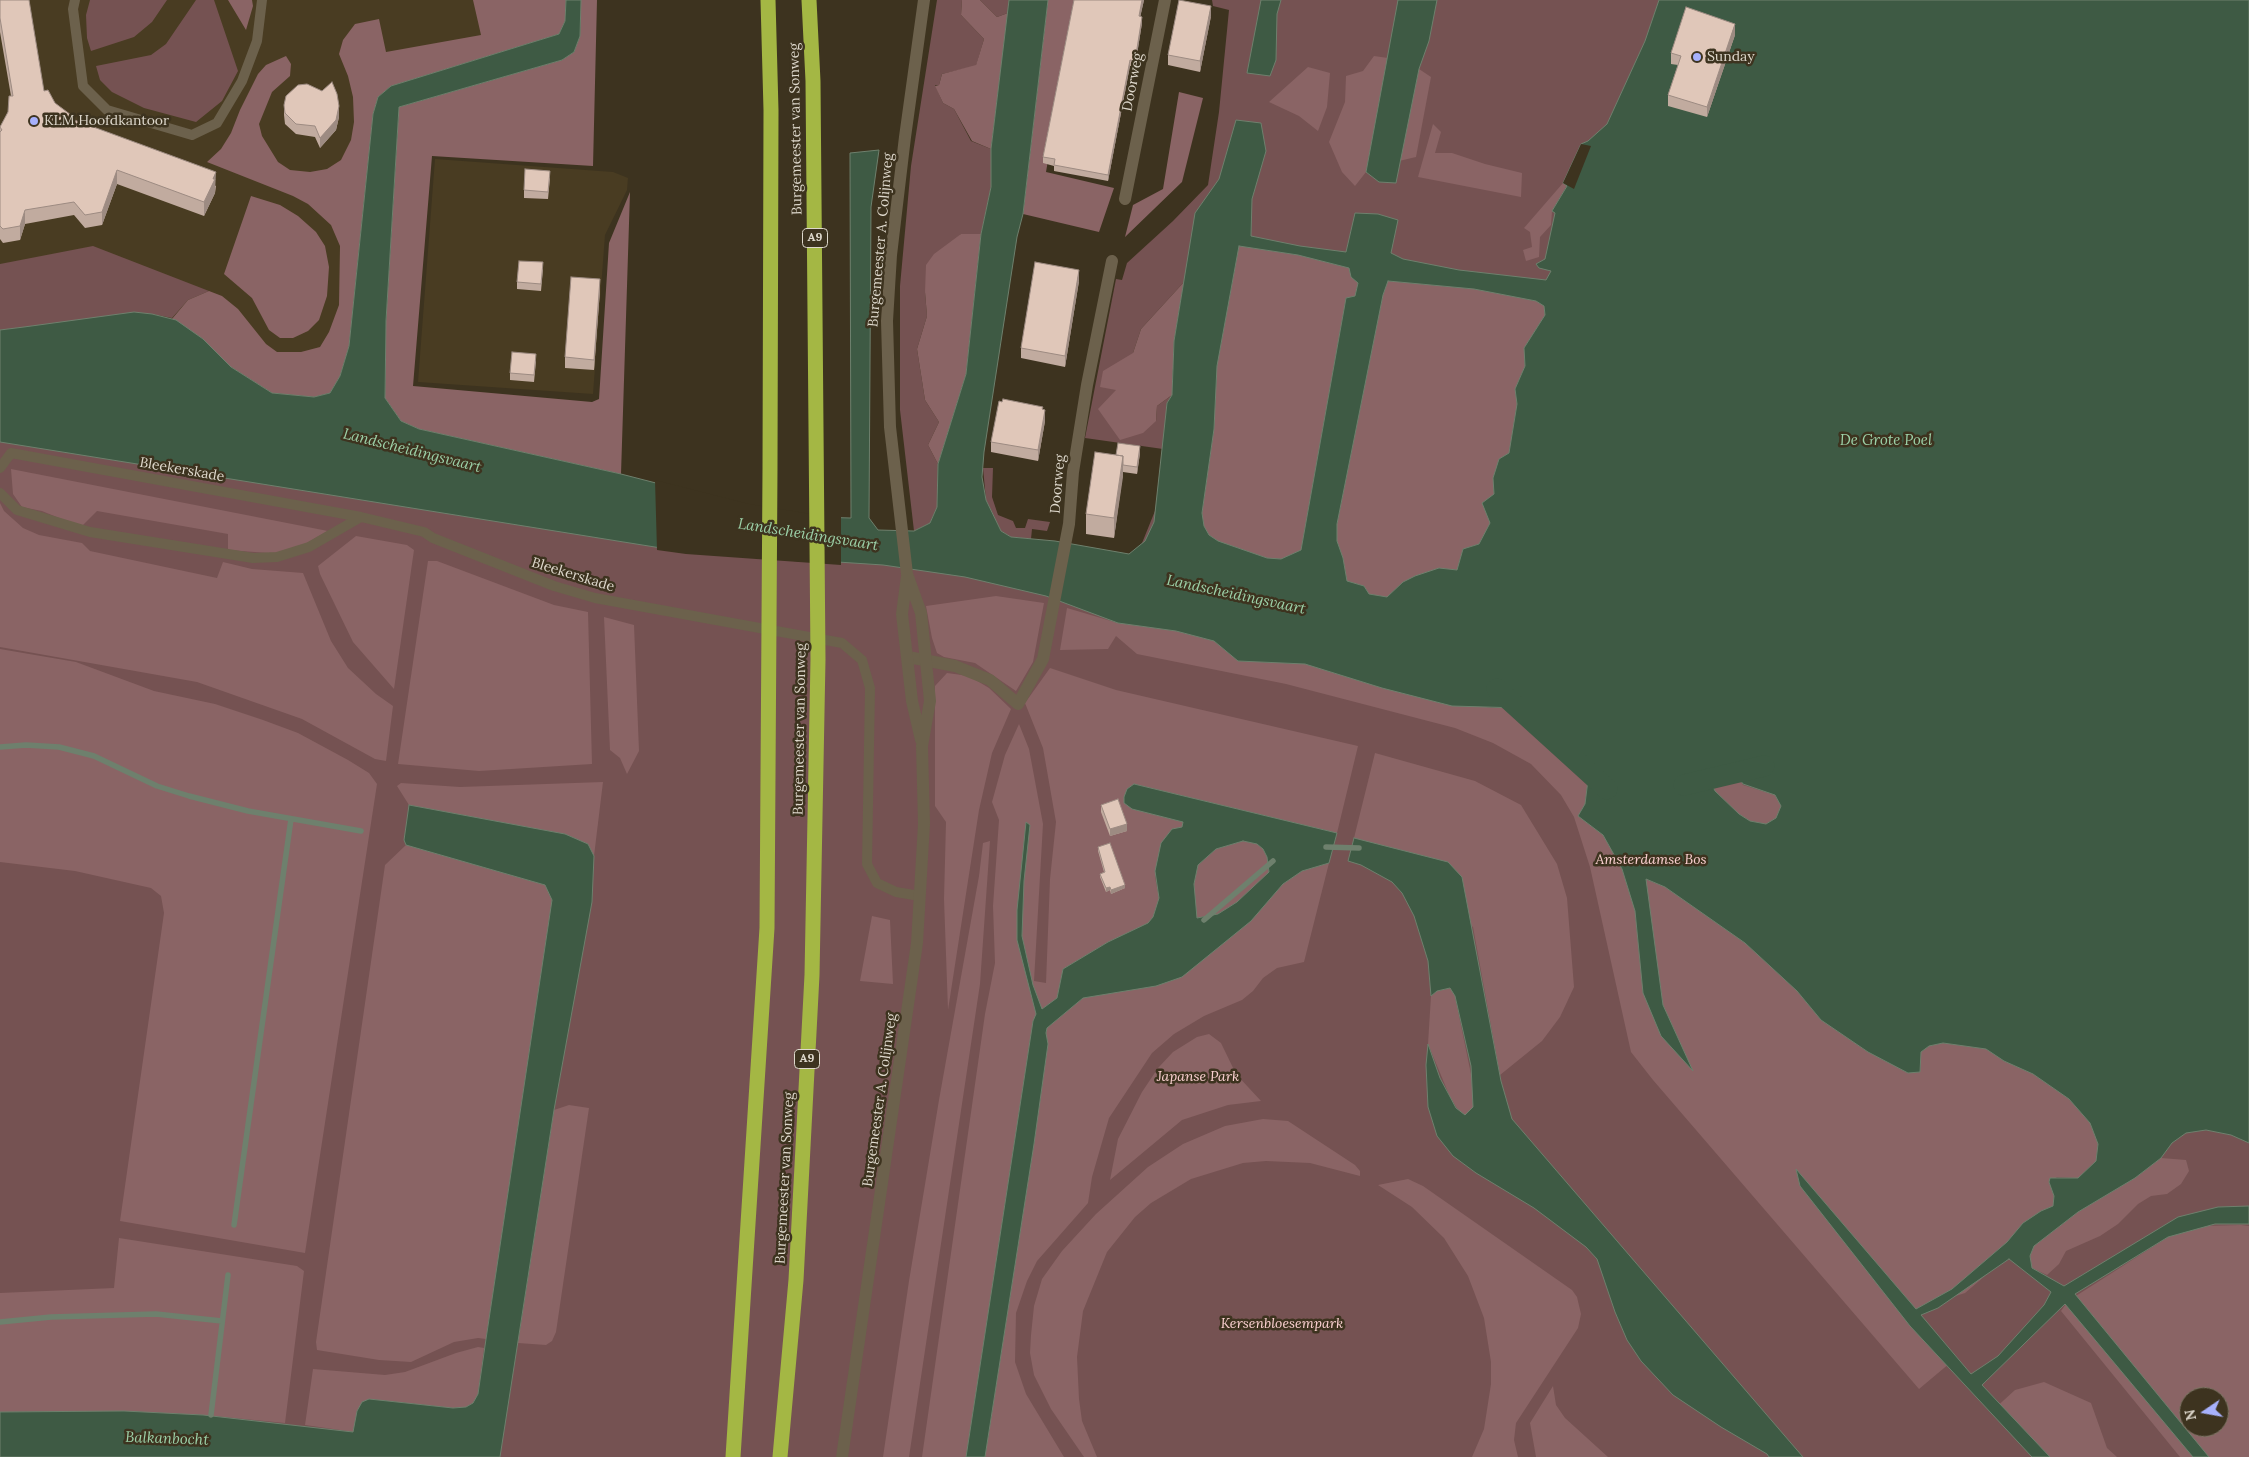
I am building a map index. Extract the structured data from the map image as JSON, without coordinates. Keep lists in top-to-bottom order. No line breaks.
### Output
{"streets":{"highway":["Burgemeester van Sonweg","A9"],"street":["Doorweg","Burgemeester A. Colijnweg"],"lane":["Bleekerskade"]},"crossings":[["Doorweg","Burgemeester A. Colijnweg"],["Burgemeester A. Colijnweg","Bleekerskade"]],"water":["De Grote Poel","Landscheidingsvaart","Balkanbocht"],"parks":["Amsterdamse Bos","Japanse Park","Kersenbloesempark"],"places":["Sunday","KLM Hoofdkantoor"],"north":"left"}
